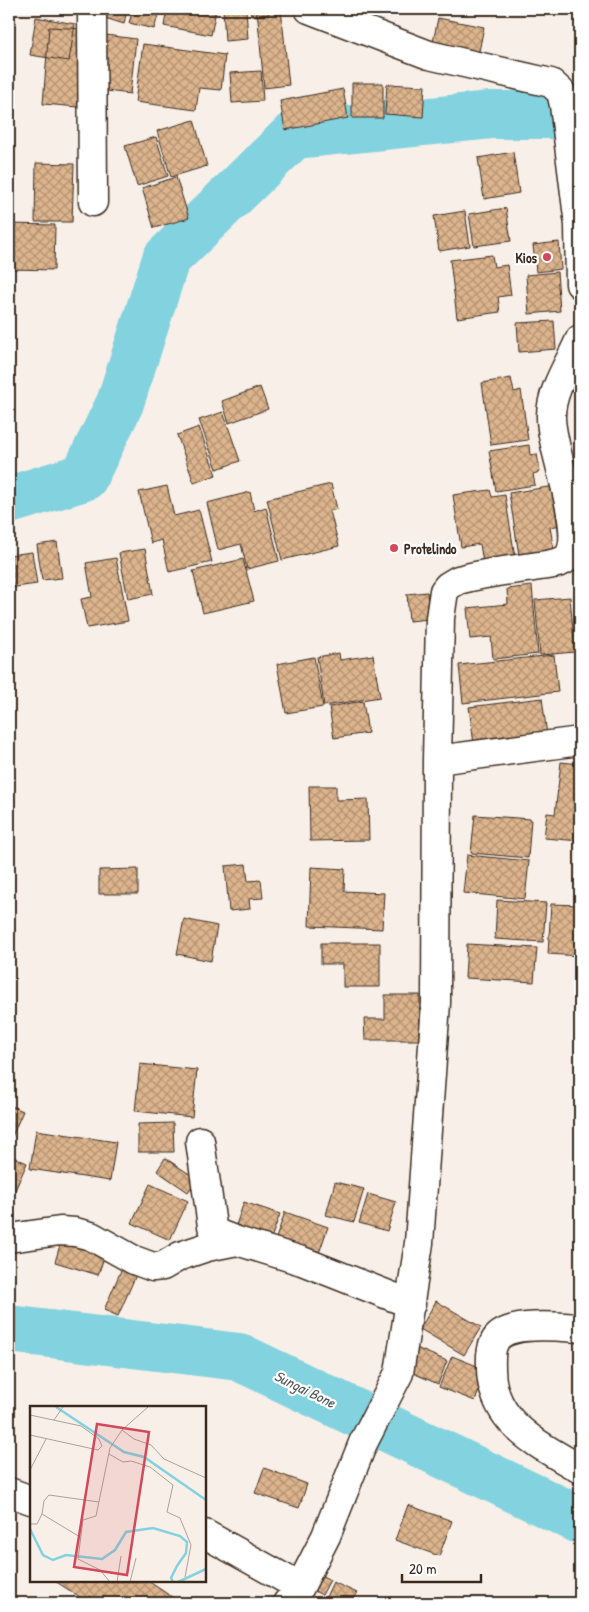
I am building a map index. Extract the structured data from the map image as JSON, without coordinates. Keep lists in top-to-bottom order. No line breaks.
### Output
{"water":["Sungai Bone"],"places":["Kios","Protelindo"],"scale_bar":"20 m"}
